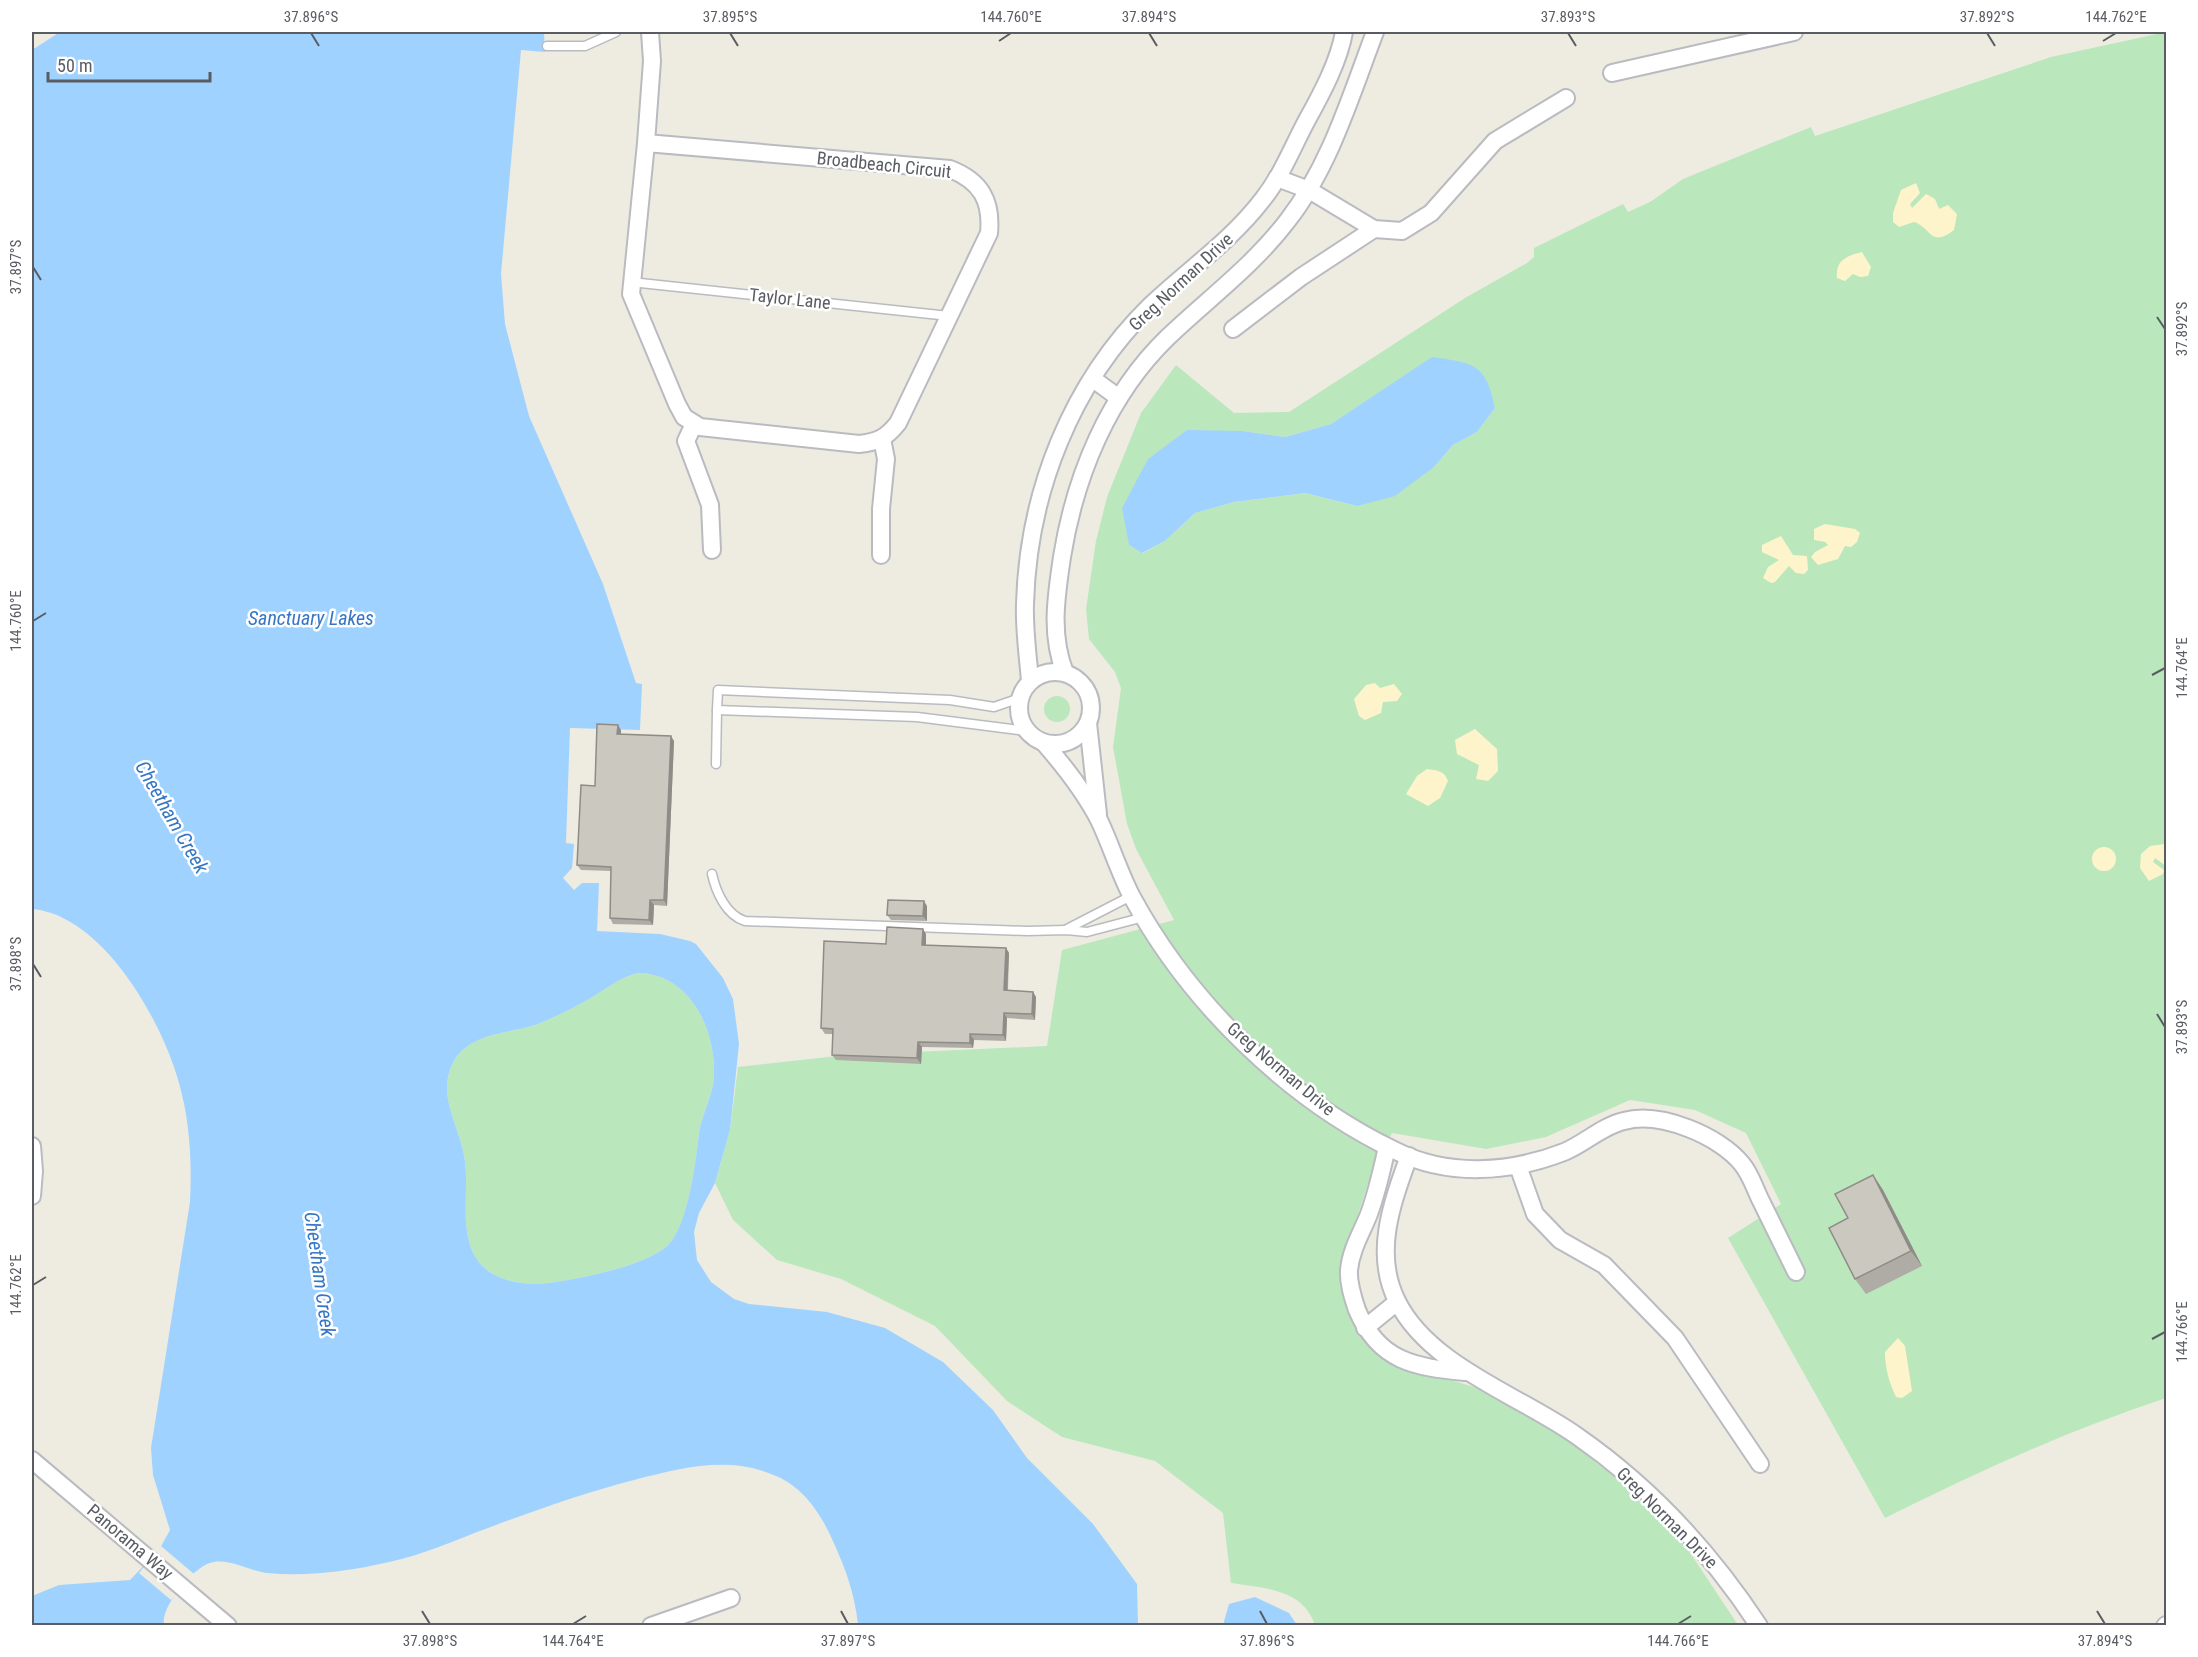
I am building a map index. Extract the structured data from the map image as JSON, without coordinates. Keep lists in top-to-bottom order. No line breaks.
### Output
{"streets":{"street":["Broadbeach Circuit","Greg Norman Drive","Panorama Way"],"lane":["Taylor Lane"]},"crossings":[["Broadbeach Circuit","Taylor Lane"]],"water":["Sanctuary Lakes","Cheetham Creek"],"scale_bar":"50 m","coordinates":["37.896°S","37.895°S","144.760°E","37.894°S","37.893°S","37.892°S","144.762°E","37.897°S","144.764°E","37.898°S","144.766°E"]}
